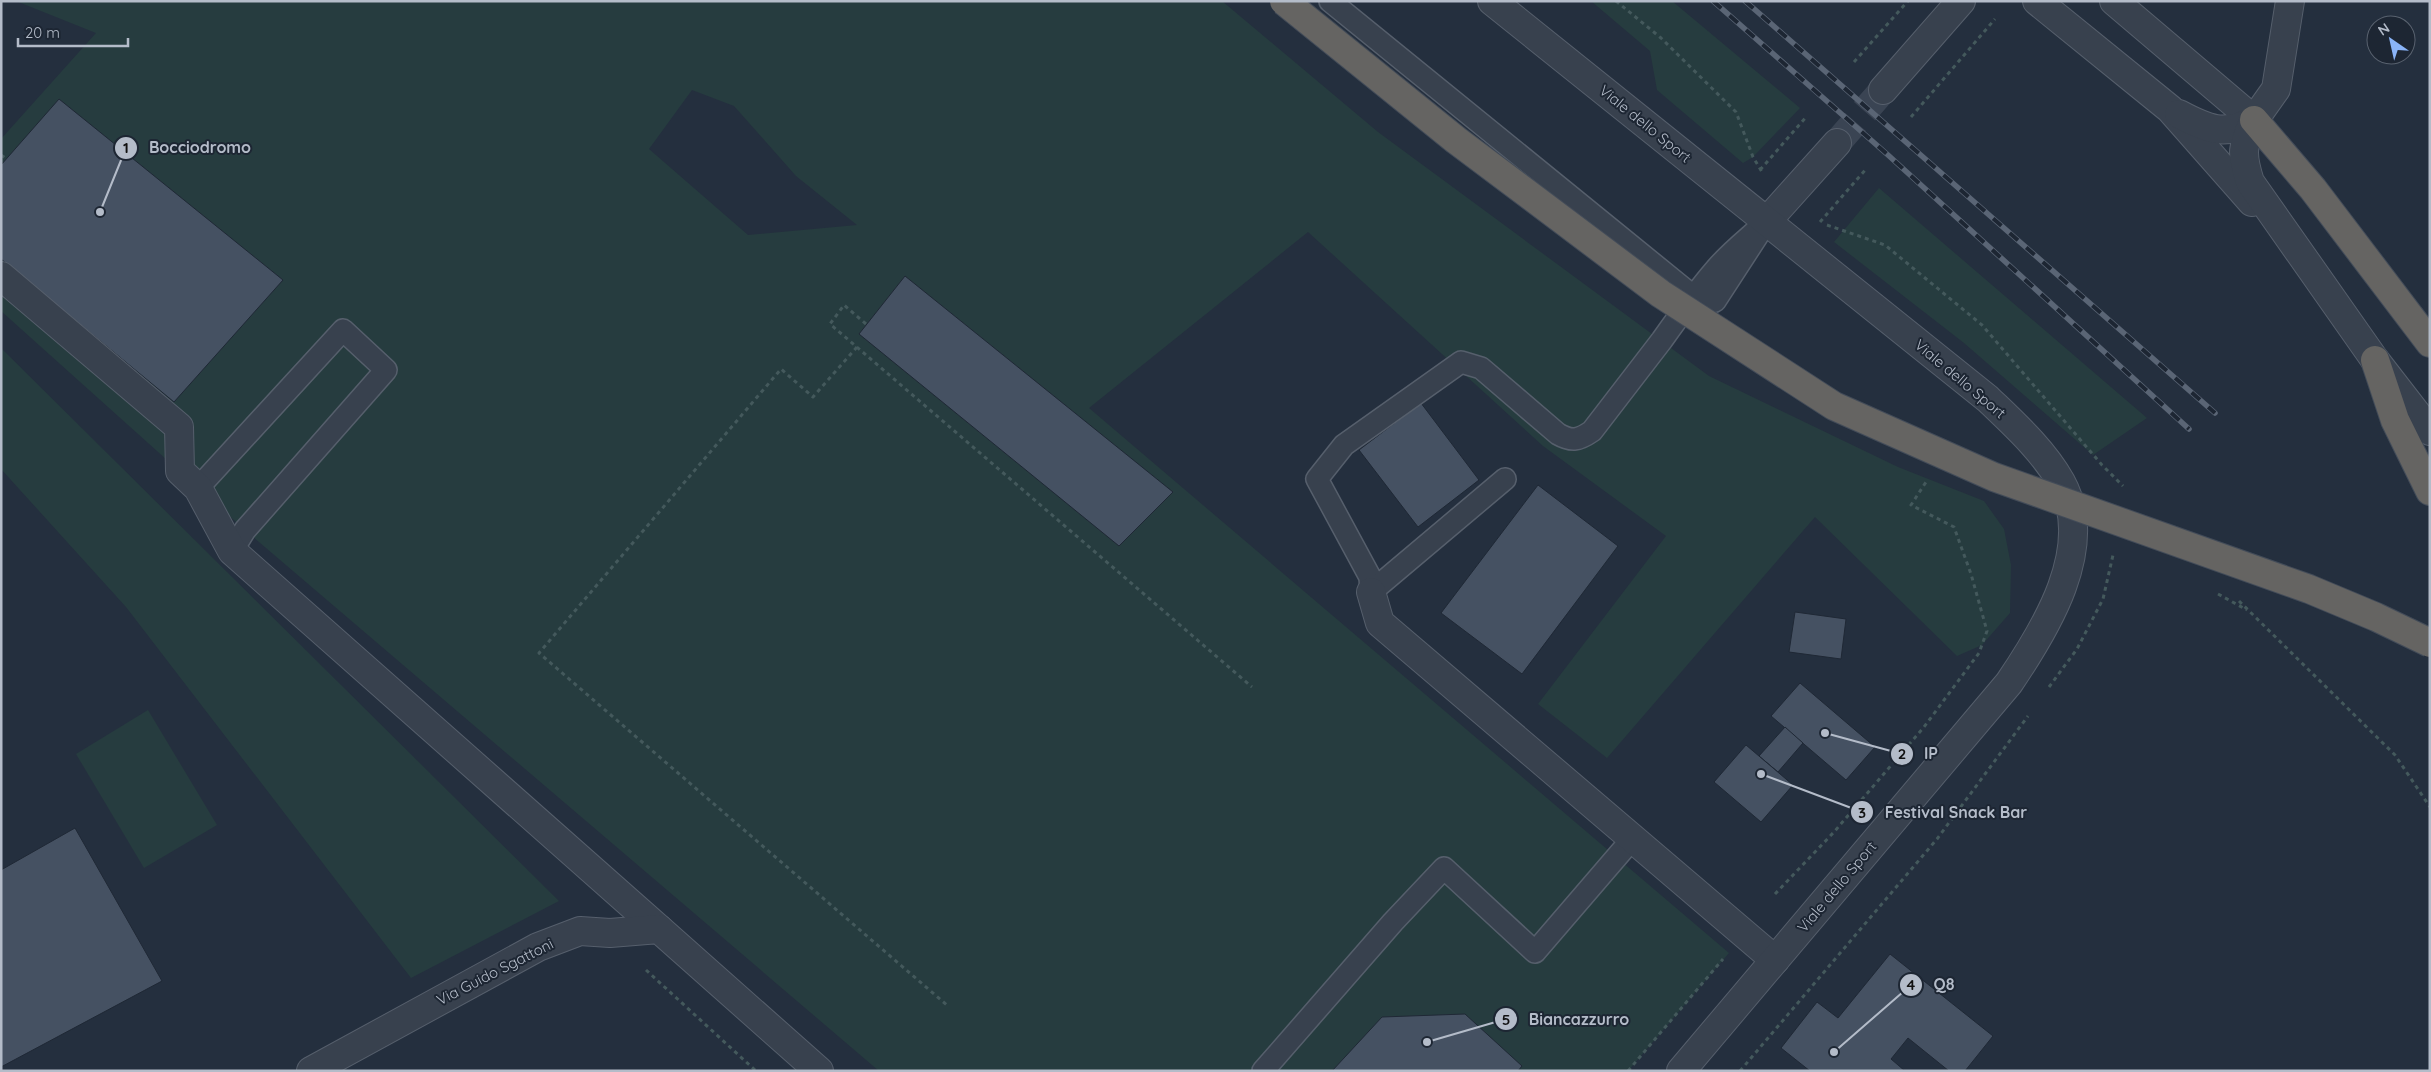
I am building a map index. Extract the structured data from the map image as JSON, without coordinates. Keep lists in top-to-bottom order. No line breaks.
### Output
{"streets":{"street":["Viale dello Sport","Via Guido Sgattoni"]},"places":["Bocciodromo","IP","Festival Snack Bar","Biancazzurro","Q8"],"scale_bar":"20 m","north":"top left"}
